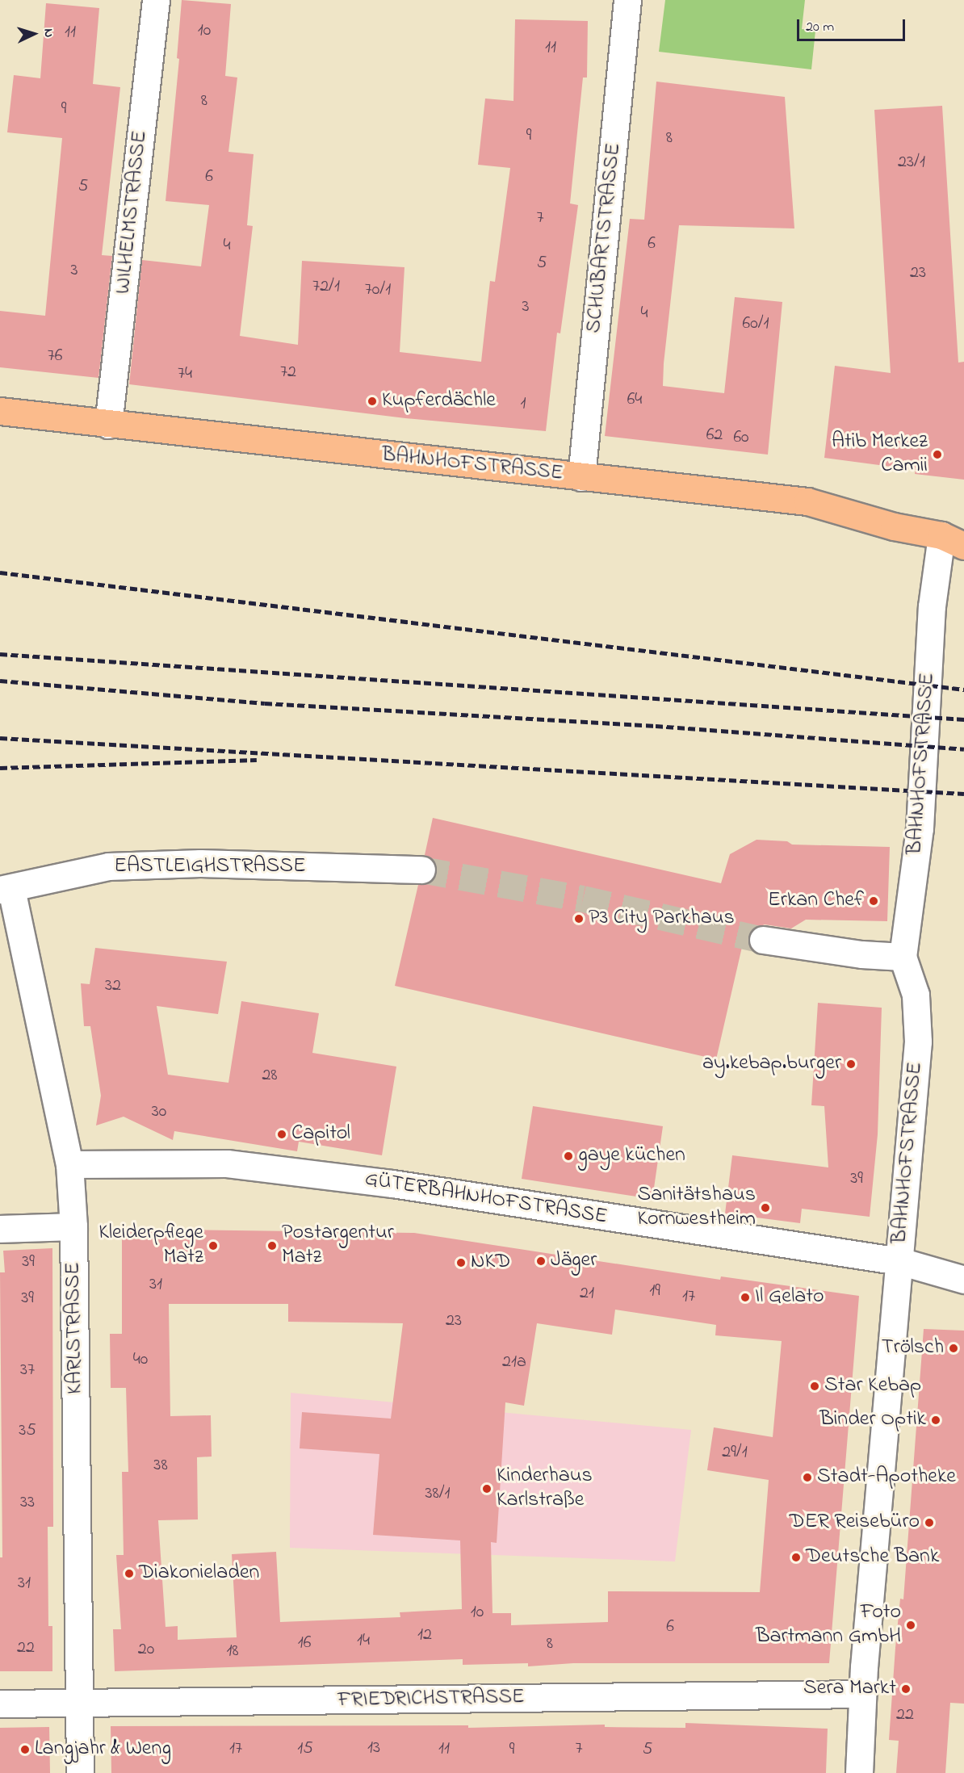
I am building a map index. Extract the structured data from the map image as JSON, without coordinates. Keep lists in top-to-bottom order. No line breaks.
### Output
{"streets":{"main road":["BAHNHOFSTRASSE"],"street":["WILHELMSTRASSE","SCHUBARTSTRASSE","EASTLEIGHSTRASSE","GÜTERBAHNHOFSTRASSE","KARLSTRASSE","FRIEDRICHSTRASSE"]},"crossings":[["WILHELMSTRASSE","BAHNHOFSTRASSE"],["SCHUBARTSTRASSE","BAHNHOFSTRASSE"],["BAHNHOFSTRASSE","GÜTERBAHNHOFSTRASSE"],["BAHNHOFSTRASSE","FRIEDRICHSTRASSE"],["EASTLEIGHSTRASSE","KARLSTRASSE"],["GÜTERBAHNHOFSTRASSE","KARLSTRASSE"],["KARLSTRASSE","FRIEDRICHSTRASSE"]],"places":["Kupferdächle","Atib Merkez Camii","Erkan Chef","P3 City Parkhaus","ay.kebap.burger","Capitol","gaye küchen","Sanitätshaus Kornwestheim","Kleiderpflege Matz","Postargentur Matz","Jäger","NKD","Il Gelato","Trölsch","Star Kebap","Binder Optik","Stadt-Apotheke","Kinderhaus Karlstraße","DER Reisebüro","Deutsche Bank","Diakonieladen","Foto Bartmann GmbH","Sera Markt","Langjahr & Weng"],"house_numbers":["10","11","11","8","9","9","8","23/1","6","5","7","6","4","5","3","23","72/1","70/1","3","4","60/1","76","72","74","64","1","62","60","32","28","30","39","39","31","19","21","17","39","23","40","21a","37","35","29/1","38","38/1","33","31","10","6","12","14","16","8","22","20","18","22","13","17","15","11","7","9","5"],"scale_bar":"20 m","north":"right"}
